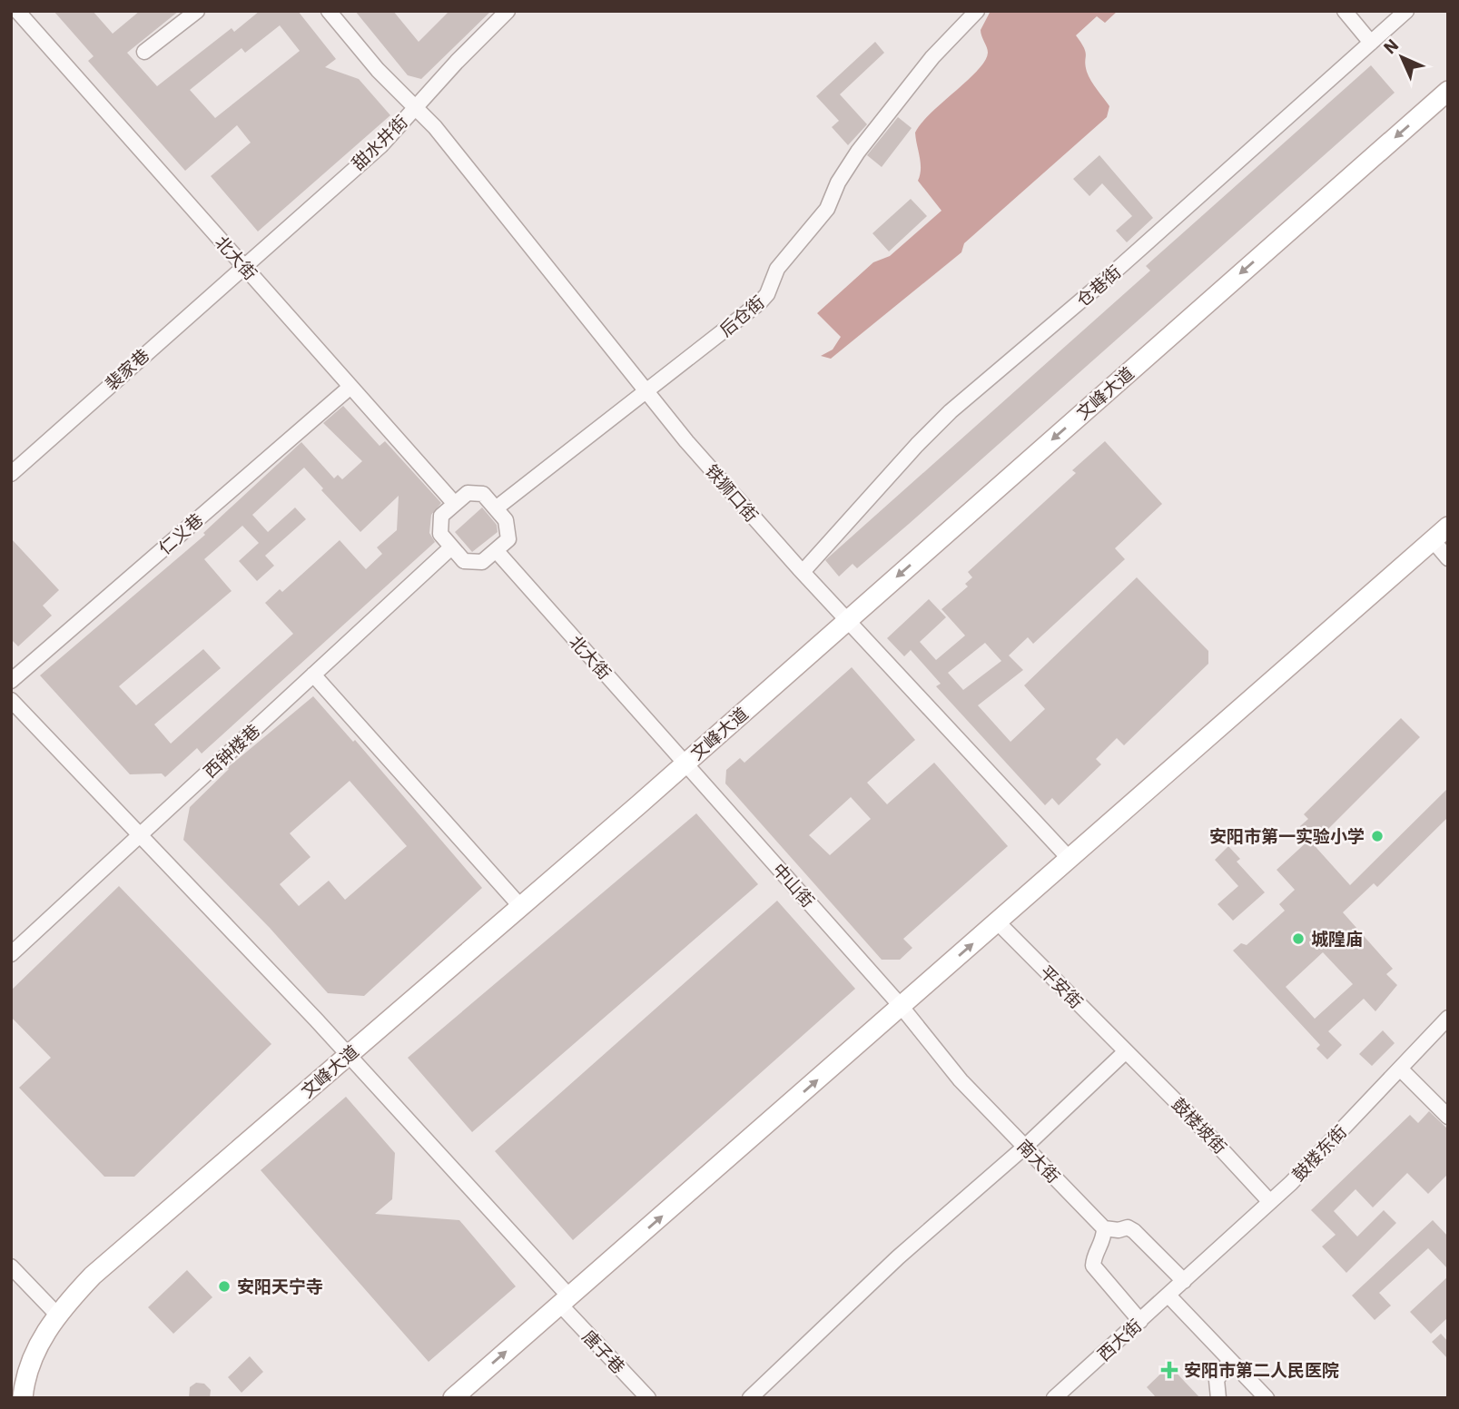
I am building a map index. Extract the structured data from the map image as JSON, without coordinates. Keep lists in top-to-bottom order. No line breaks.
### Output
{"streets":{"main road":["文峰大道"],"street":["甜水井街","北大街","仓巷街","后仓街","裴家巷","铁狮口街","仁义巷","西钟楼巷","中山街","平安街","鼓楼坡街","鼓楼东街","南大街","西大街","唐子巷"]},"crossings":[["甜水井街","北大街"],["甜水井街","裴家巷"],["甜水井街","铁狮口街"],["北大街","后仓街"],["北大街","裴家巷"],["北大街","文峰大道"],["北大街","仁义巷"],["北大街","西钟楼巷"],["北大街","中山街"],["仓巷街","铁狮口街"],["后仓街","铁狮口街"],["后仓街","西钟楼巷"],["文峰大道","铁狮口街"],["文峰大道","中山街"],["文峰大道","唐子巷"],["西钟楼巷","唐子巷"],["中山街","南大街"],["平安街","鼓楼坡街"],["鼓楼坡街","鼓楼东街"],["鼓楼东街","西大街"]],"one_way":["文峰大道"],"places":{"other":["安阳市第一实验小学","城隍庙","安阳天宁寺"],"health":["安阳市第二人民医院"]},"north":"top left"}
